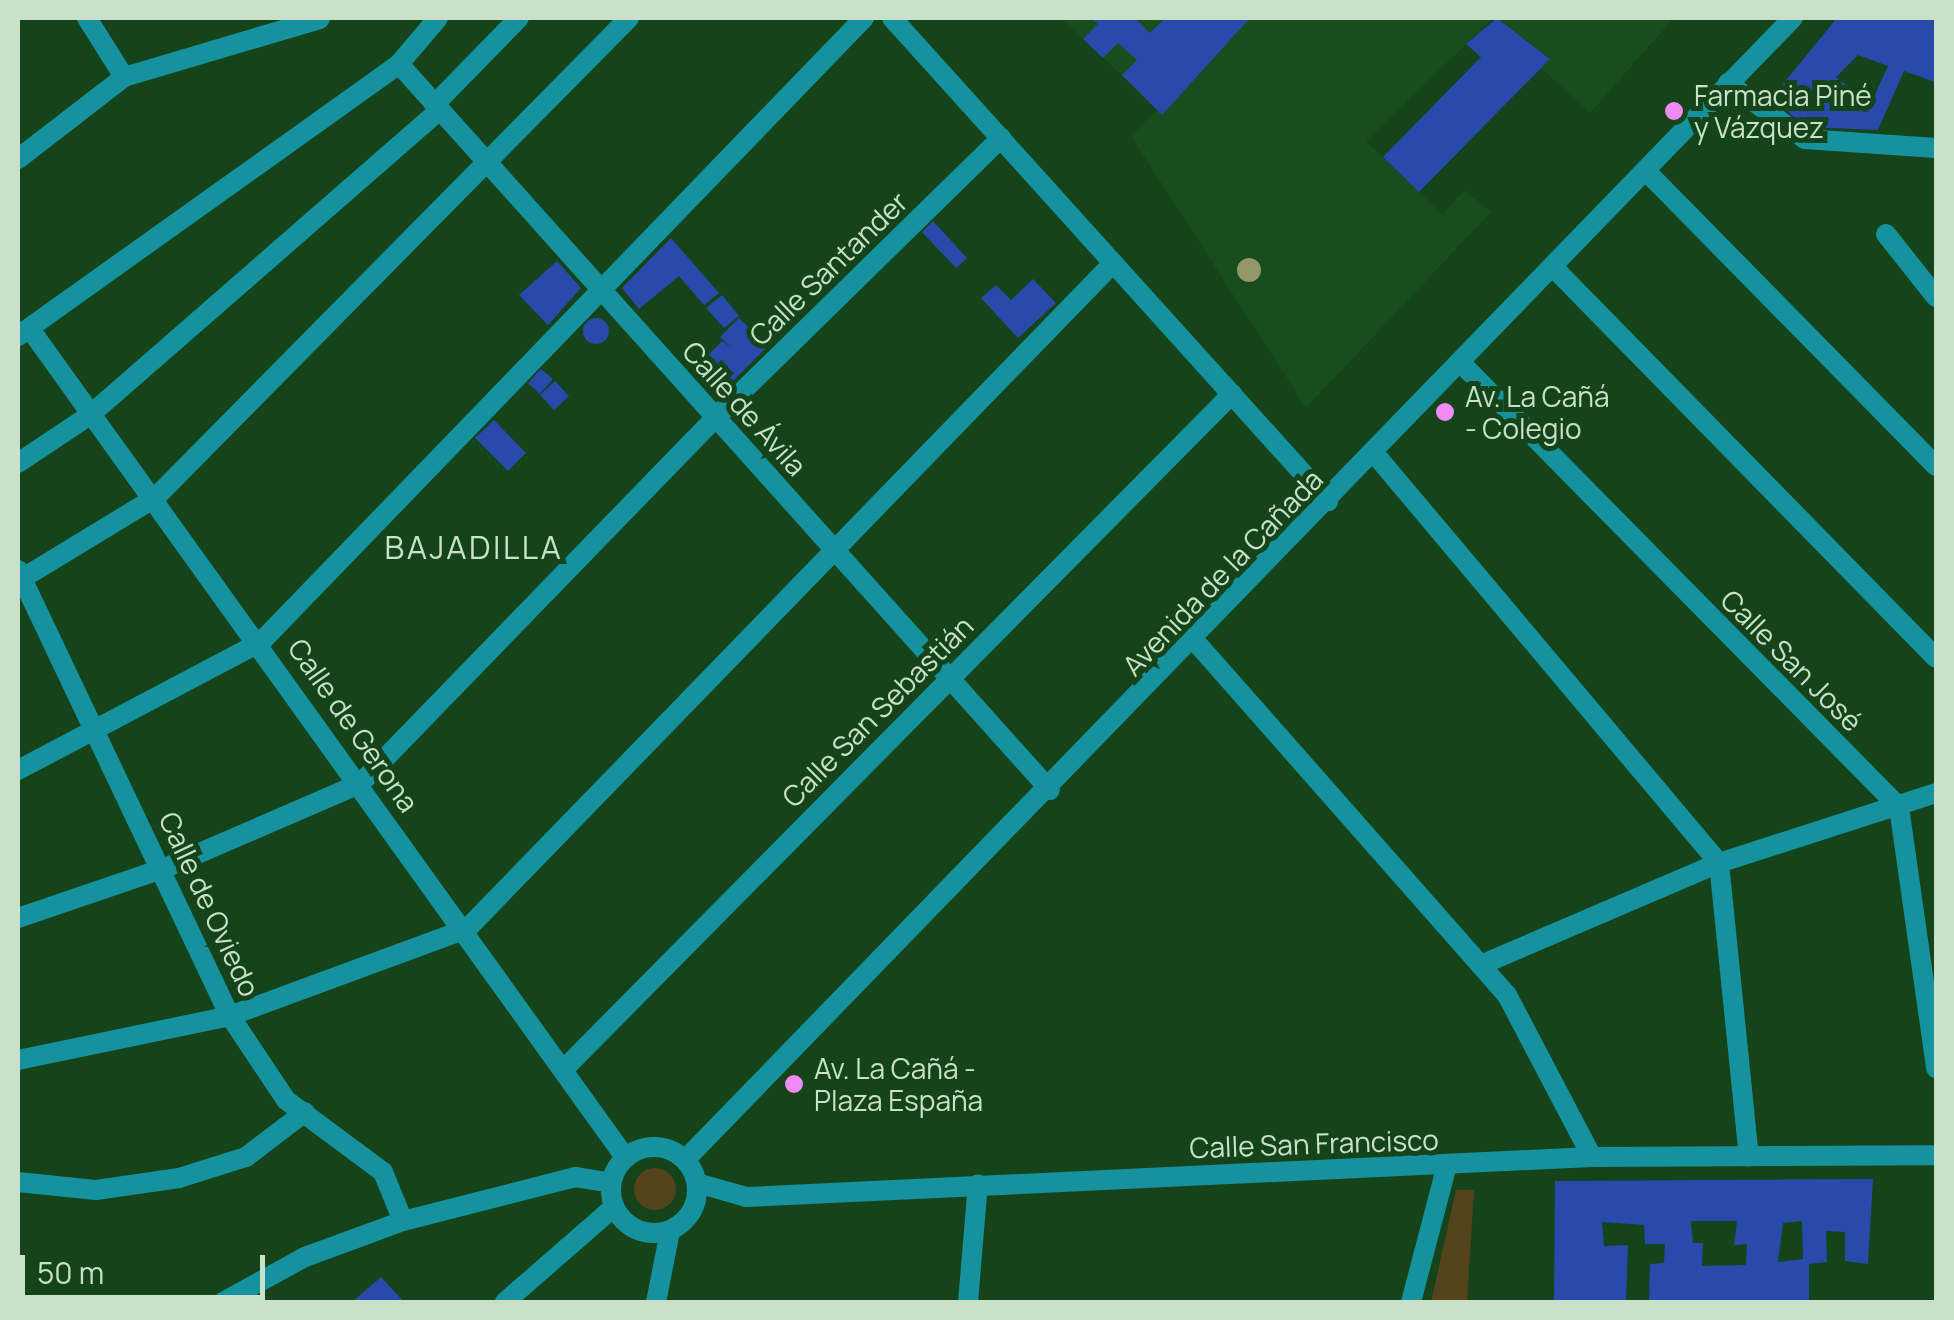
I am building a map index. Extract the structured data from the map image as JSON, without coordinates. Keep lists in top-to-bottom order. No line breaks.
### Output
{"streets":{"street":["Calle Santander","Calle de Ávila","Avenida de la Cañada","Calle San José","Calle San Sebastián","Calle de Gerona","Calle de Oviedo","Calle San Francisco"]},"crossings":[["Calle Santander","Calle de Ávila"],["Calle Santander","Calle de Gerona"],["Calle de Ávila","Avenida de la Cañada"],["Calle de Ávila","Calle San Sebastián"],["Avenida de la Cañada","Calle San José"],["Avenida de la Cañada","Calle de Gerona"],["Avenida de la Cañada","Calle San Francisco"],["Calle San Sebastián","Calle de Gerona"],["Calle de Gerona","Calle San Francisco"]],"districts":["BAJADILLA"],"places":["Farmacia Piné y Vázquez","Av. La Cañá - Colegio","Av. La Cañá - Plaza España"],"scale_bar":"50 m"}
